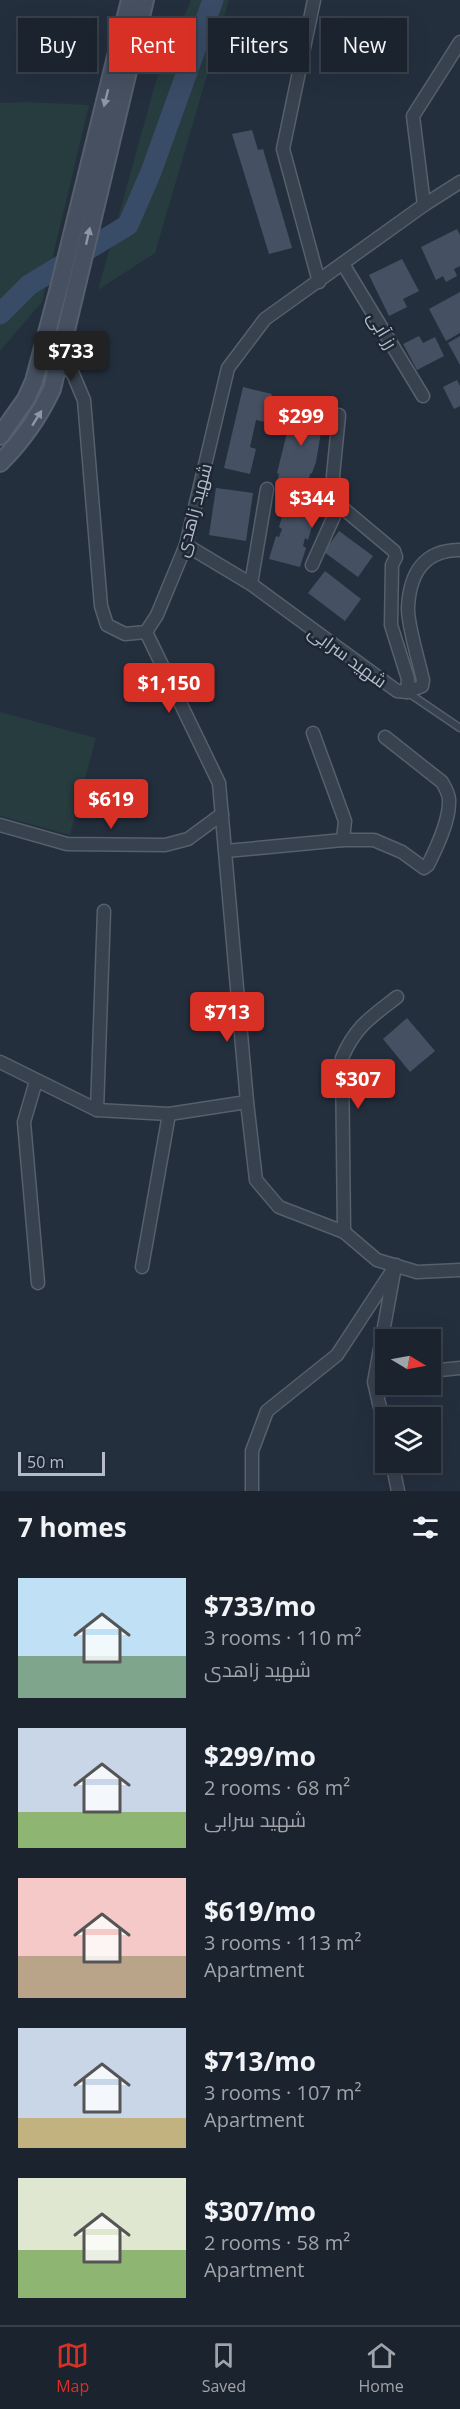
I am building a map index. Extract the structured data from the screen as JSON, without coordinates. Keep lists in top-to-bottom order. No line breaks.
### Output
{"streets":{"street":["رز آبی","شهید زاهدی","شهید سرابی"]},"crossings":[["رز آبی","شهید زاهدی"],["شهید زاهدی","شهید سرابی"]],"scale_bar":"50 m","north":"right","page":{"chip":["Buy","Rent","Filters","New"],"price":["$733","$299","$344","$1,150","$619","$713","$307"],"scale":"50 m","heading":"7 homes","list":[{"name":"$733/mo","note":"3 rooms · 110 m² · شهید زاهدی"},{"name":"$299/mo","note":"2 rooms · 68 m² · شهید سرابی"},{"name":"$619/mo","note":"3 rooms · 113 m² · Apartment"},{"name":"$713/mo","note":"3 rooms · 107 m² · Apartment"},{"name":"$307/mo","note":"2 rooms · 58 m² · Apartment"}],"tabs":["Map","Saved","Home"]}}
